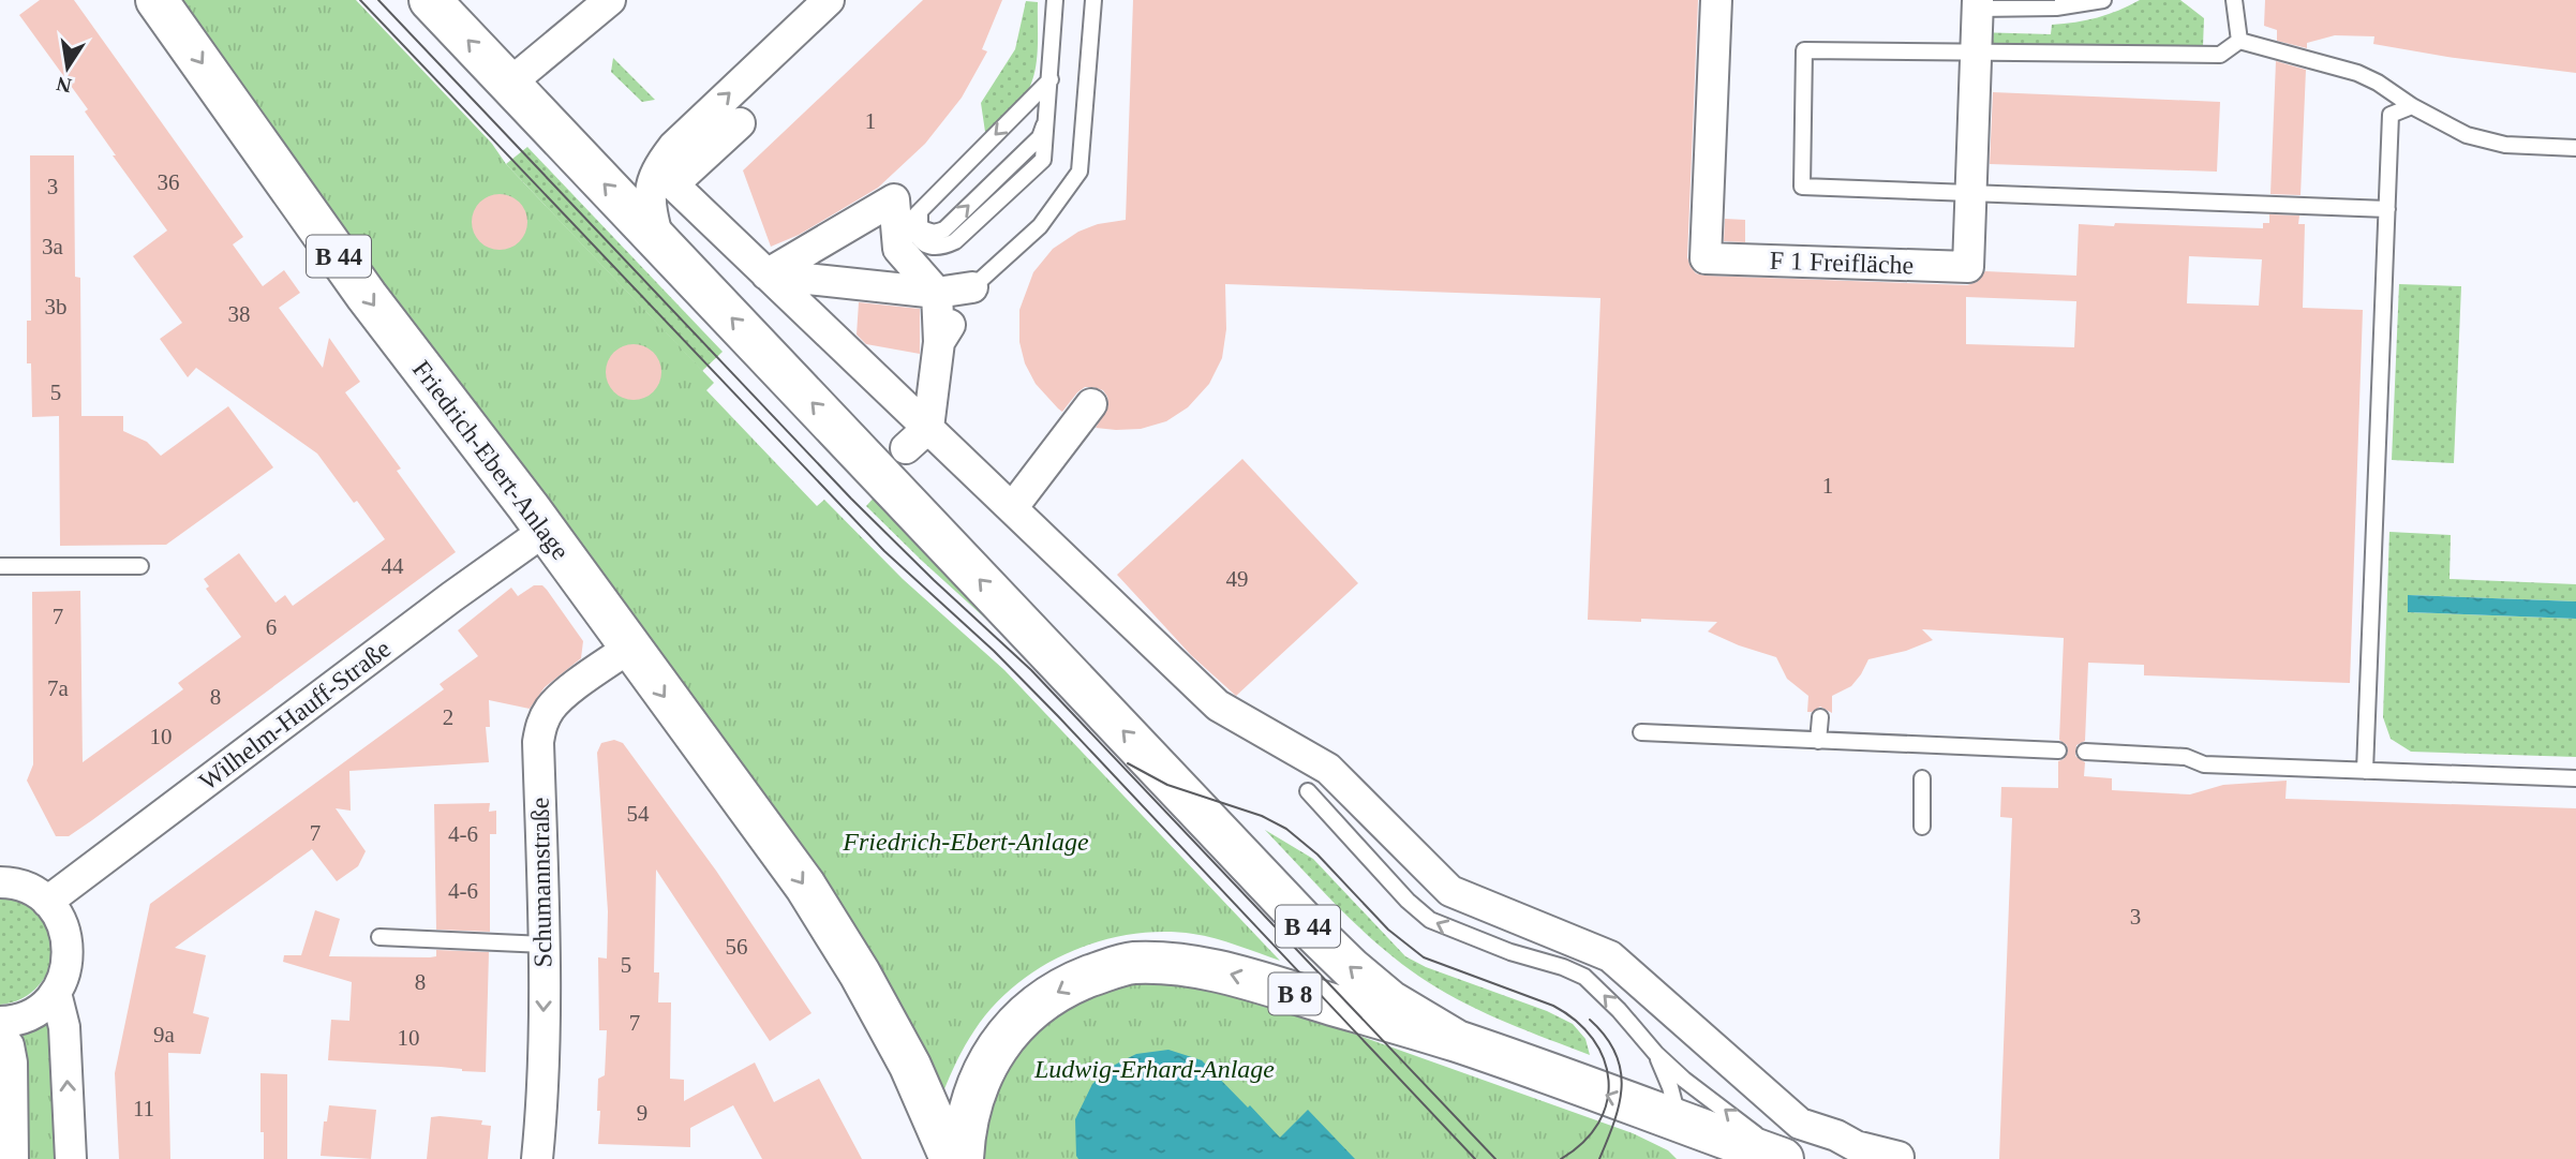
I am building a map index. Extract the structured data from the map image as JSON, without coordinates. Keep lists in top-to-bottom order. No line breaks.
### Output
{"streets":{"main road":["B 44","Friedrich-Ebert-Anlage","B 8"],"street":["F 1 Freifläche","Wilhelm-Hauff-Straße","Schumannstraße"]},"crossings":[["B 44","B 8"],["Friedrich-Ebert-Anlage","Wilhelm-Hauff-Straße"],["Friedrich-Ebert-Anlage","Schumannstraße"]],"one_way":["Schumannstraße"],"parks":["Friedrich-Ebert-Anlage","Ludwig-Erhard-Anlage"],"house_numbers":["1","36","3","3a","3b","38","5","1","44","49","7","6","7a","8","2","10","54","7","4-6","4-6","3","56","5","8","7","9a","10","11","9"],"north":"bottom"}
